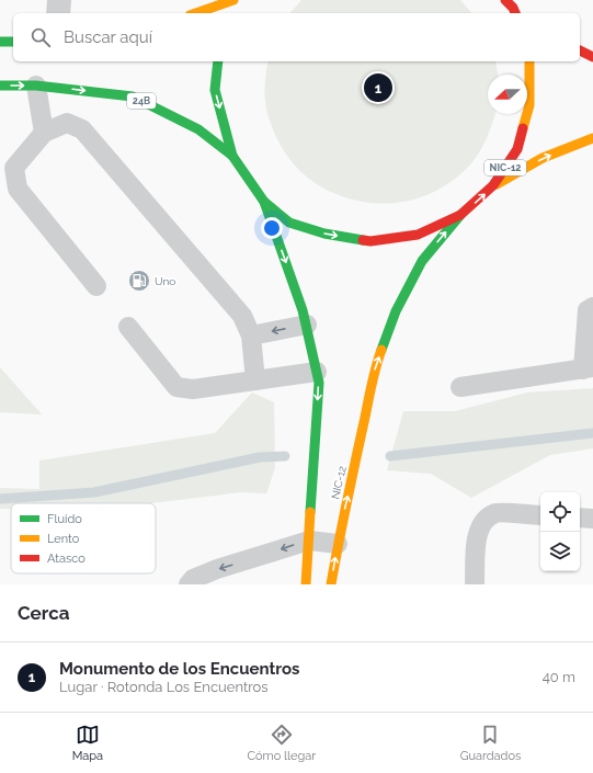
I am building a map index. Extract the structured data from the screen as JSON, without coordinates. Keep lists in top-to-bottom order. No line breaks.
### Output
{"streets":{"main road":["24B","NIC-12"]},"crossings":[["24B","NIC-12"]],"places":{"fuel station":["Uno"]},"legend":["Fluido","Lento","Atasco"],"north":"left","page":{"search":"Buscar aquí","pins":"1","heading":"Cerca","list":[{"mark":"1","name":"Monumento de los Encuentros","note":"Lugar · Rotonda Los Encuentros","value":"40 m"}],"nav":["Mapa","Cómo llegar","Guardados"]}}
